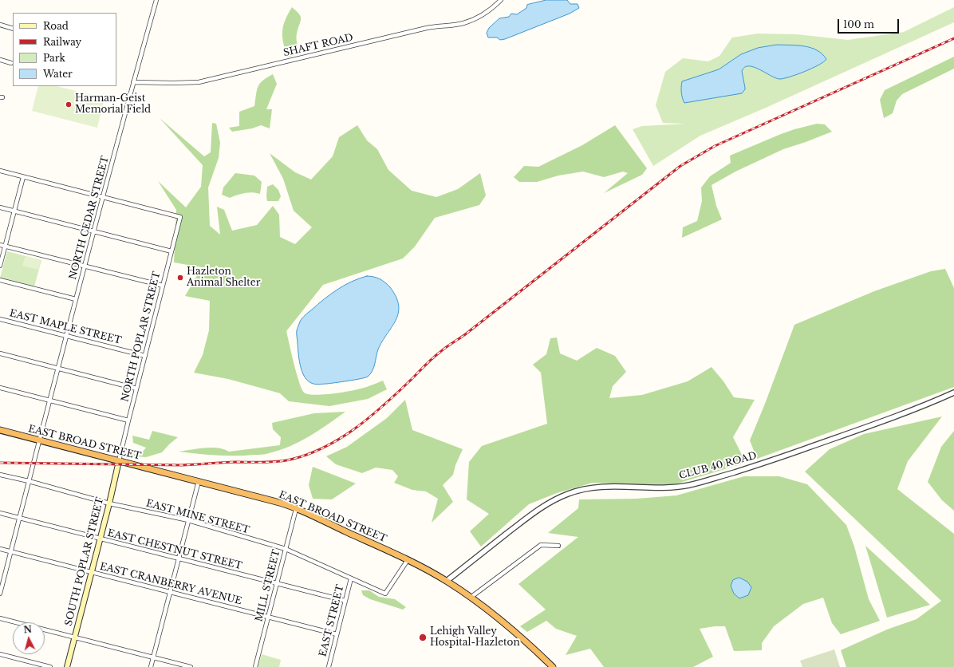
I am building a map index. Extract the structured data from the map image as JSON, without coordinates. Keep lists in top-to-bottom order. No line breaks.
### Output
{"streets":{"highway":["EAST BROAD STREET"],"main road":["SOUTH POPLAR STREET"],"street":["SHAFT ROAD","NORTH CEDAR STREET","EAST MAPLE STREET","NORTH POPLAR STREET","CLUB 40 ROAD","EAST MINE STREET","EAST CHESTNUT STREET","EAST CRANBERRY AVENUE","MILL STREET","EAST STREET"]},"crossings":[["SHAFT ROAD","NORTH CEDAR STREET"],["NORTH CEDAR STREET","EAST MAPLE STREET"],["NORTH CEDAR STREET","NORTH POPLAR STREET"],["NORTH CEDAR STREET","EAST BROAD STREET"],["NORTH CEDAR STREET","EAST MINE STREET"],["NORTH CEDAR STREET","EAST CHESTNUT STREET"],["NORTH CEDAR STREET","EAST CRANBERRY AVENUE"],["EAST MAPLE STREET","NORTH POPLAR STREET"],["NORTH POPLAR STREET","EAST BROAD STREET"],["NORTH POPLAR STREET","SOUTH POPLAR STREET"],["EAST BROAD STREET","CLUB 40 ROAD"],["EAST BROAD STREET","EAST MINE STREET"],["EAST BROAD STREET","SOUTH POPLAR STREET"],["EAST BROAD STREET","MILL STREET"],["EAST MINE STREET","SOUTH POPLAR STREET"],["EAST MINE STREET","MILL STREET"],["EAST MINE STREET","EAST STREET"],["EAST CHESTNUT STREET","SOUTH POPLAR STREET"],["EAST CHESTNUT STREET","MILL STREET"],["EAST CHESTNUT STREET","EAST STREET"],["SOUTH POPLAR STREET","EAST CRANBERRY AVENUE"],["EAST CRANBERRY AVENUE","MILL STREET"],["EAST CRANBERRY AVENUE","EAST STREET"]],"places":["Harman-Geist Memorial Field","Hazleton Animal Shelter","Lehigh Valley Hospital-Hazleton"],"legend":["Road","Railway","Park","Water"],"scale_bar":"100 m","north":"top"}
